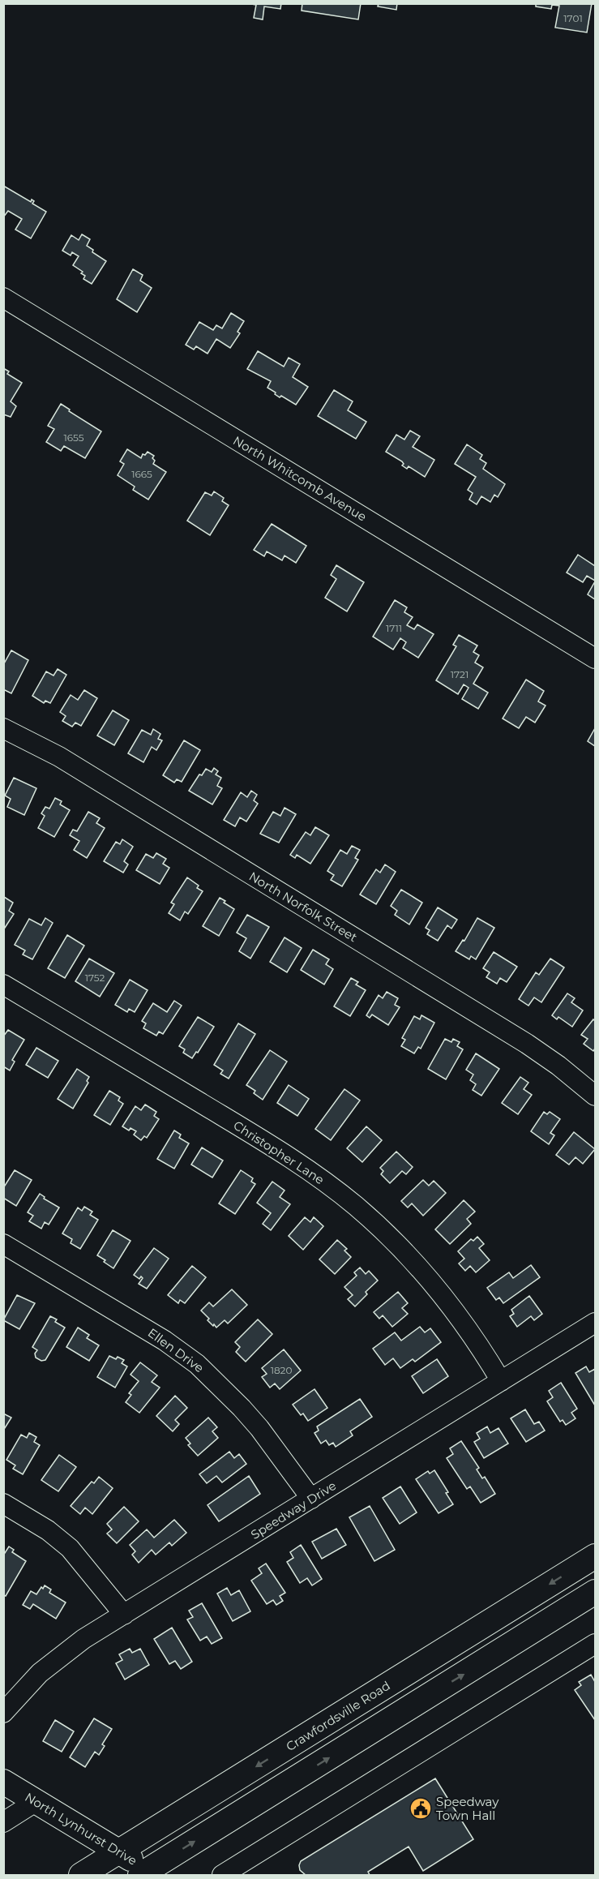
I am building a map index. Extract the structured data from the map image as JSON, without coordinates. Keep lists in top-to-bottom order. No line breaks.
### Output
{"streets":{"main road":["Crawfordsville Road","North Lynhurst Drive"],"street":["North Whitcomb Avenue","North Norfolk Street","Christopher Lane","Ellen Drive","Speedway Drive"]},"crossings":[["Christopher Lane","Speedway Drive"],["Ellen Drive","Speedway Drive"],["Crawfordsville Road","North Lynhurst Drive"]],"places":{"public building":["Speedway Town Hall"]},"house_numbers":["1701","1655","1665","1711","1721","1752","1820"]}
